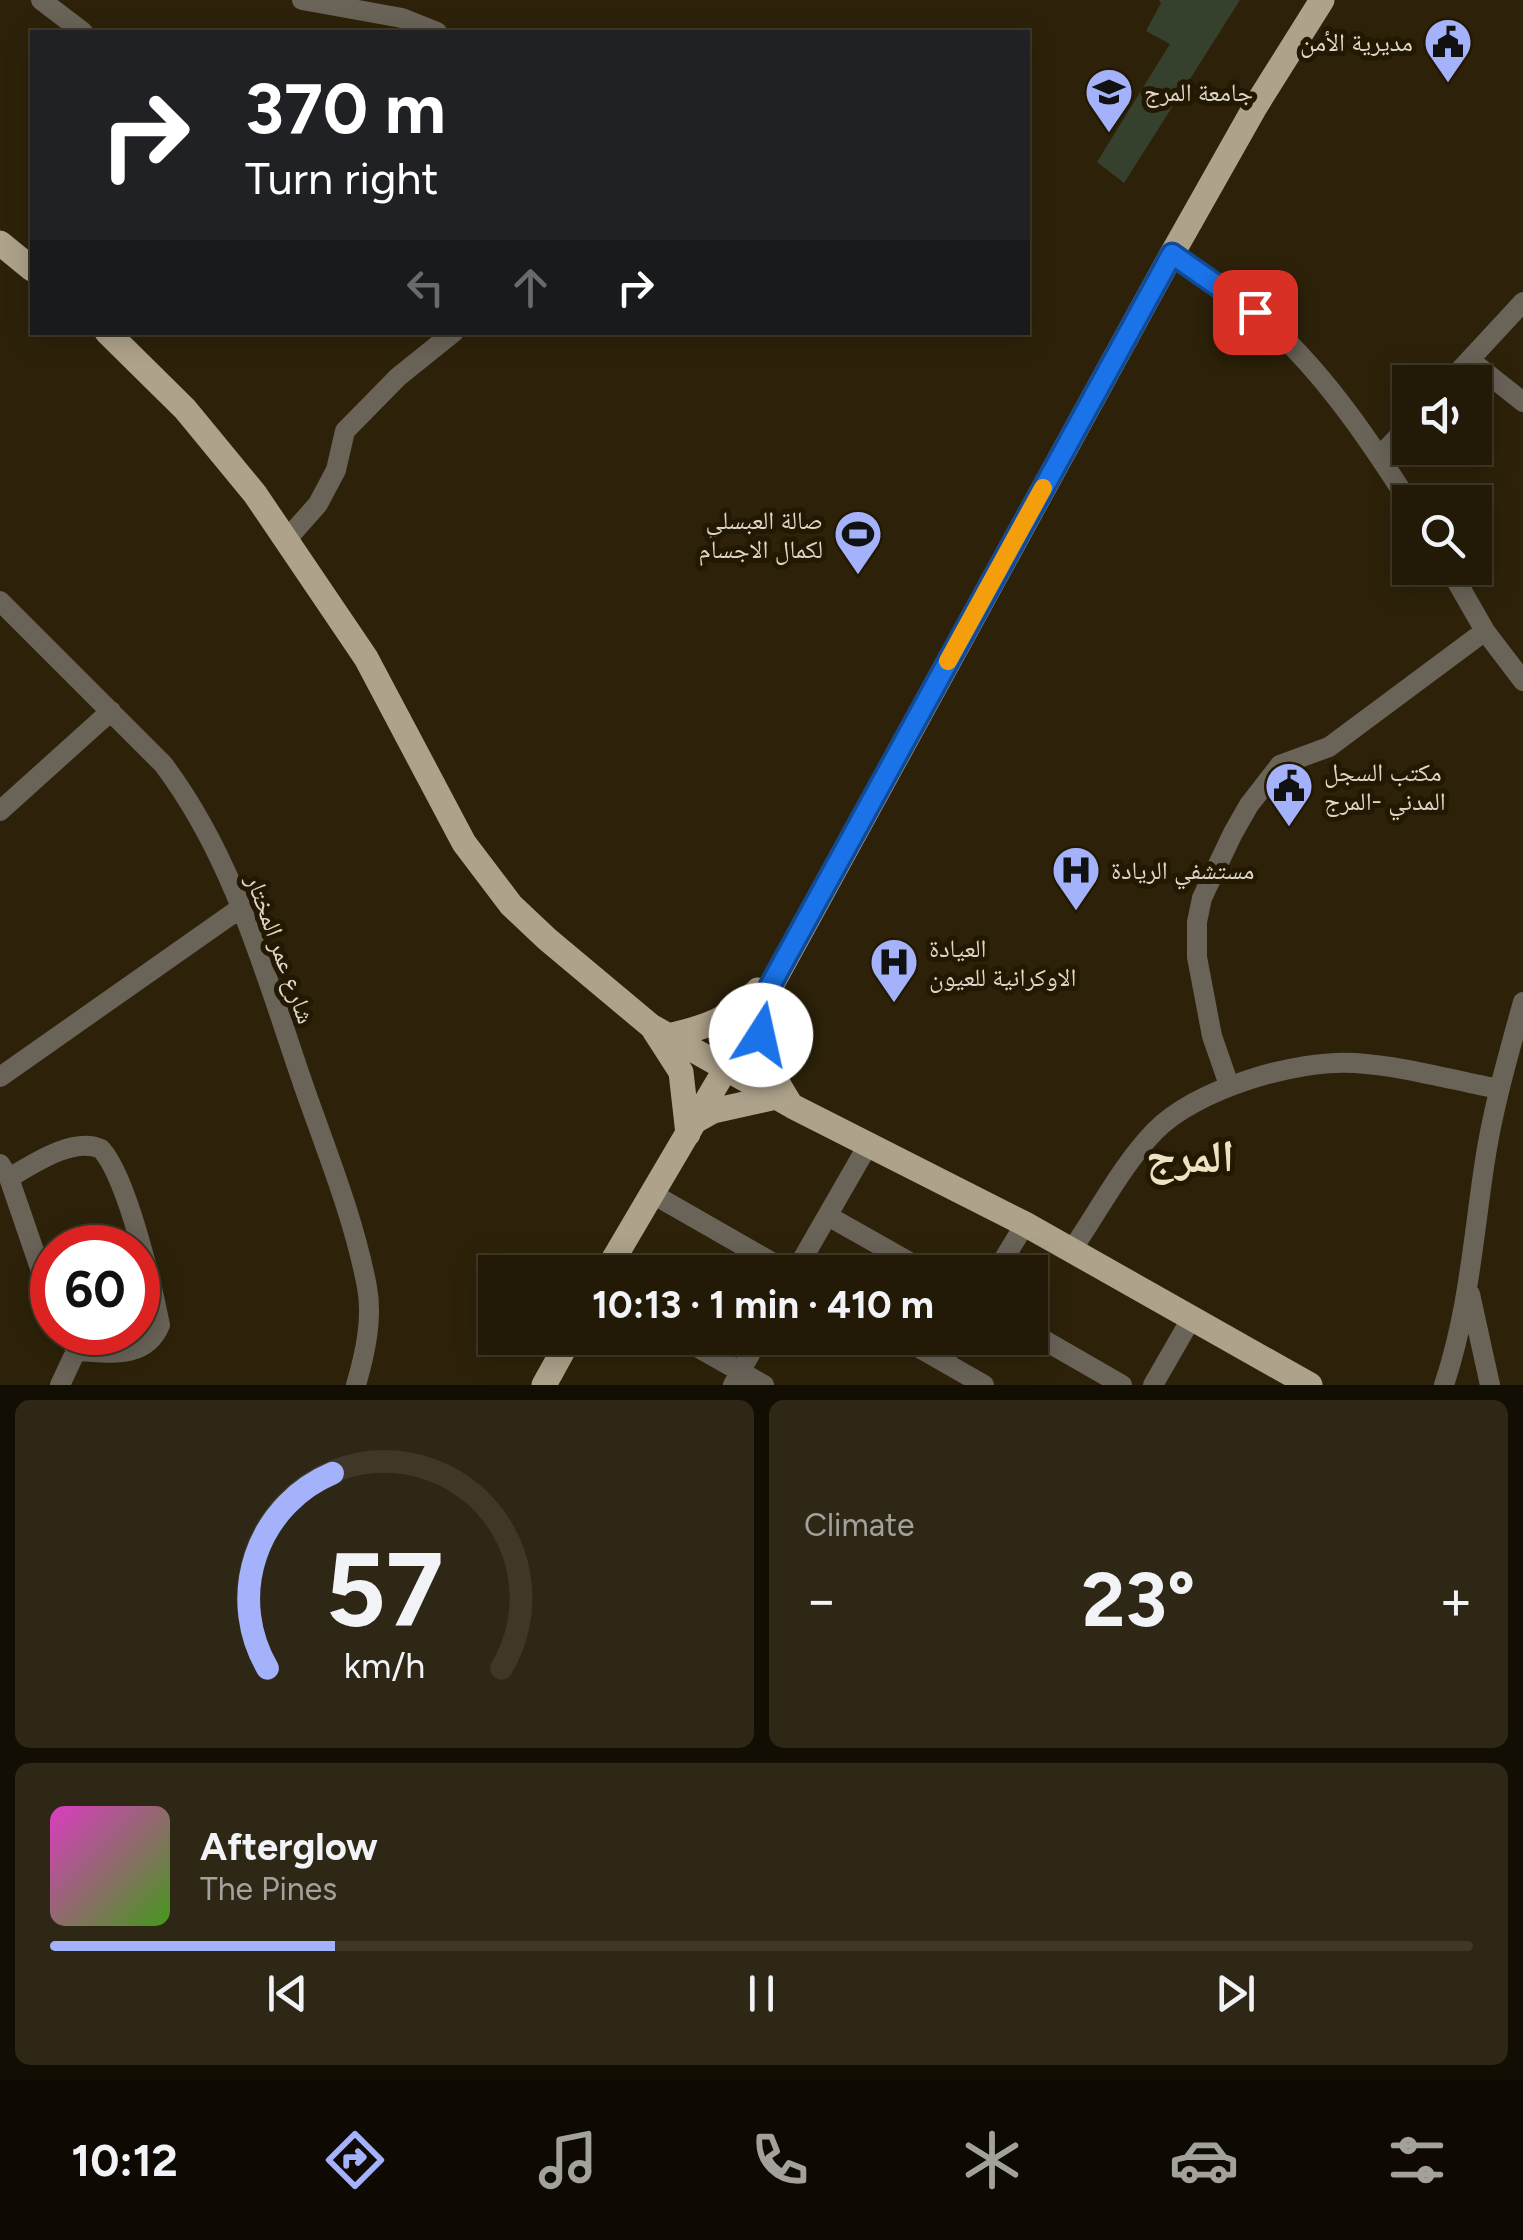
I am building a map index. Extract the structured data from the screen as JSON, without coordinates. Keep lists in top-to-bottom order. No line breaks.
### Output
{"streets":{"street":["شارع عمر المختار"]},"districts":["المرج"],"places":{"public building":["مديرية الأمن","مكتب السجل المدني -المرج"],"school or university":["جامعة المرج"],"sports":["صالة العبسلي لكمال الاجسام"],"hospital":["مستشفي الريادة","العيادة الاوكرانية للعيون"]},"page":{"turn":["370 m","Turn right"],"limit":"60","trip":"10:13 · 1 min · 410 m","tile":"Climate","heat":["−","23°","+"],"song":["Afterglow","The Pines"],"tabs":"10:12","gauge":["57","km/h"]}}
